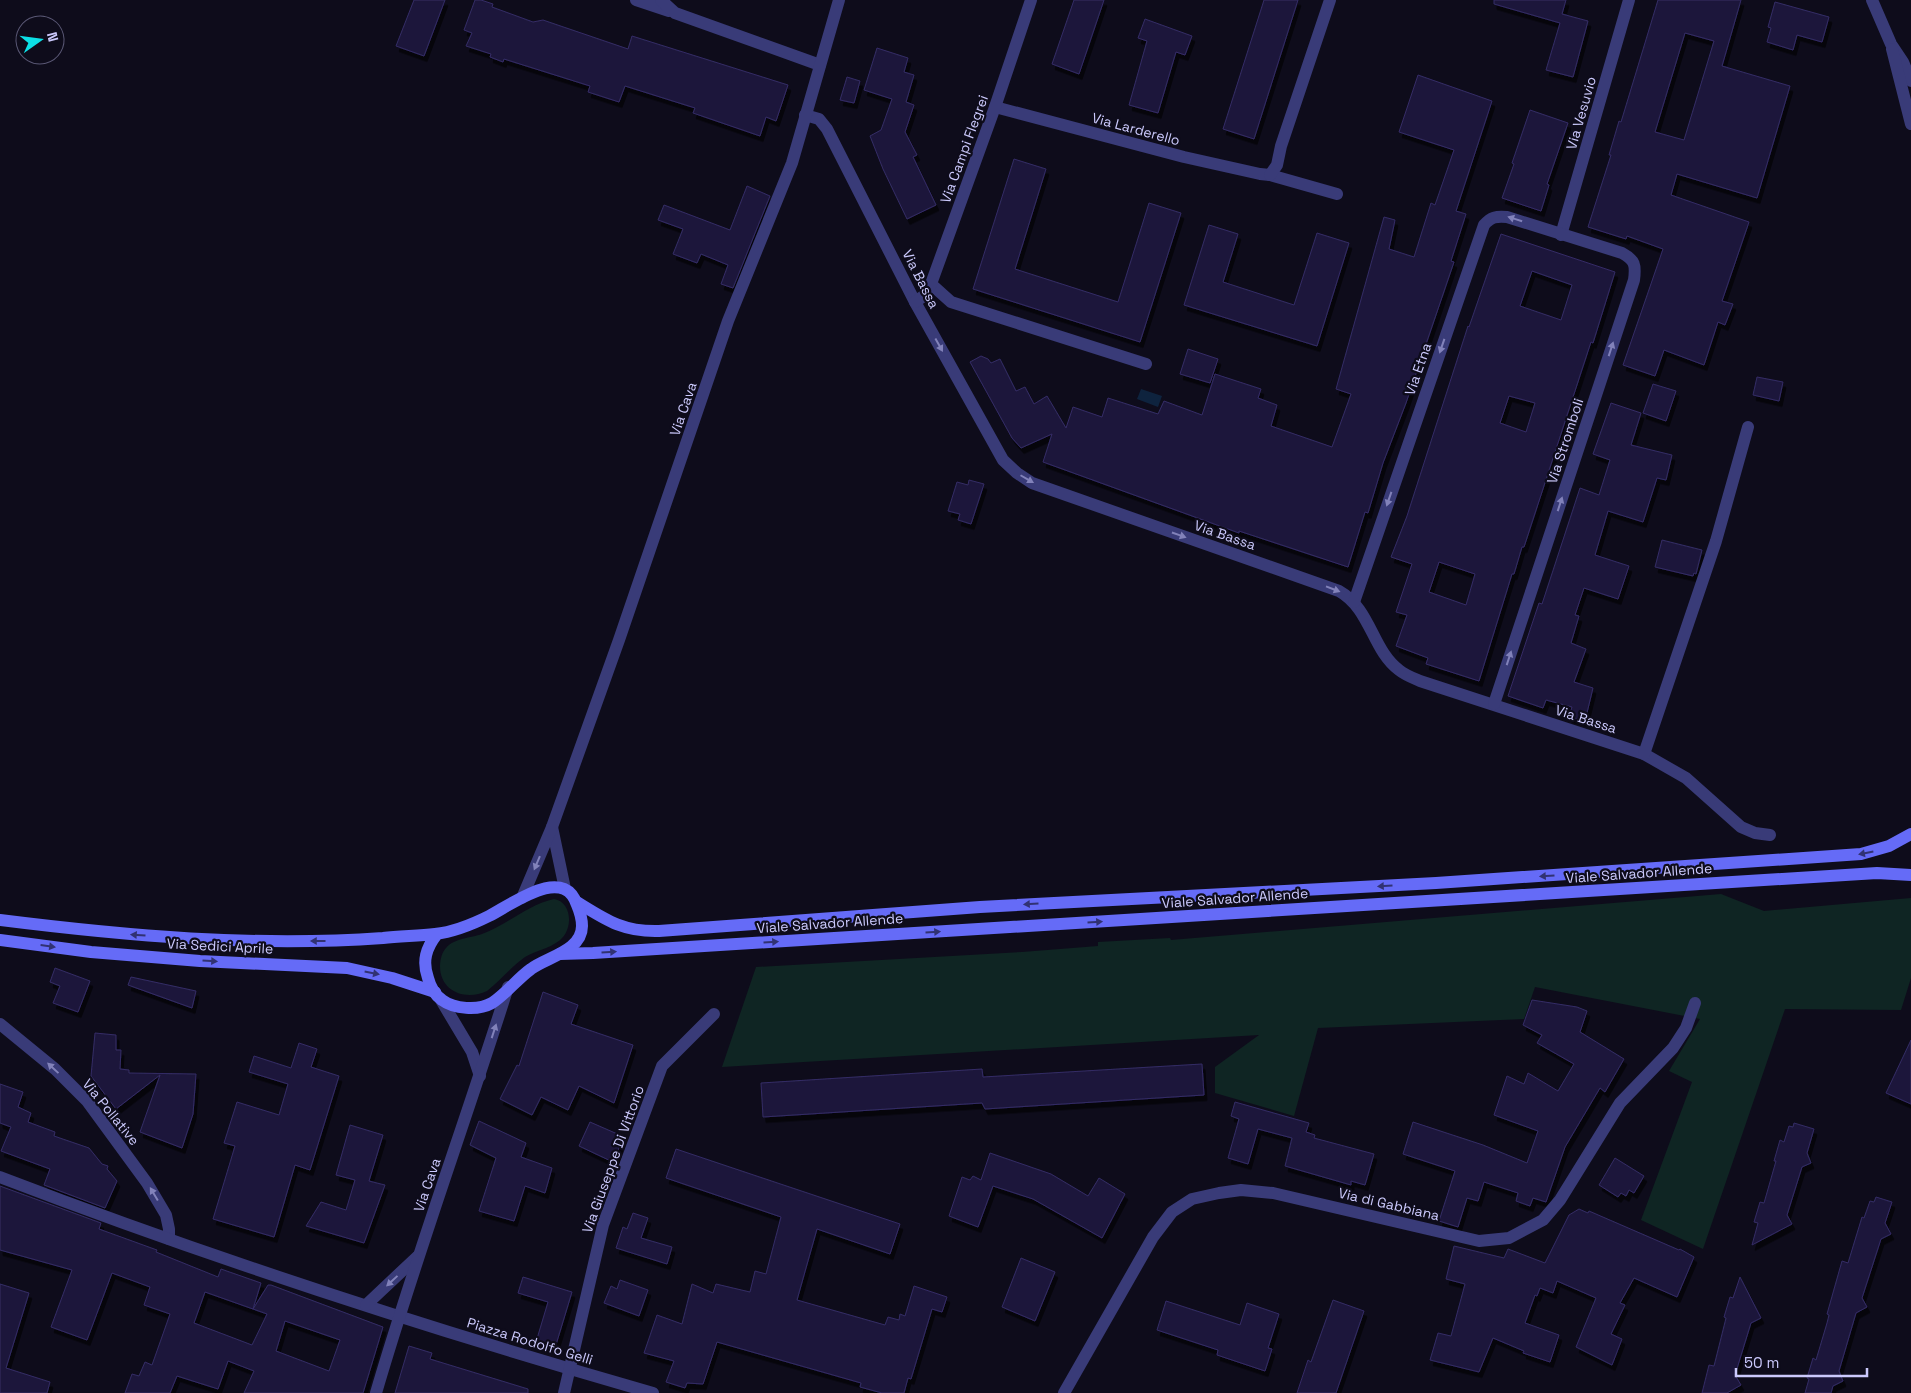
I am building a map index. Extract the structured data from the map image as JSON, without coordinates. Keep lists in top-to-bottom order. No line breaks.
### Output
{"streets":{"main road":["Viale Salvador Allende","Via Sedici Aprile"],"street":["Via Vesuvio","Via Larderello","Via Campi Flegrei","Via Bassa","Via Etna","Via Cava","Via Stromboli","Via Pollative","Via Giuseppe Di Vittorio","Via di Gabbiana","Piazza Rodolfo Gelli"]},"crossings":[["Via Vesuvio","Via Etna"],["Via Vesuvio","Via Stromboli"],["Via Larderello","Via Campi Flegrei"],["Via Campi Flegrei","Via Bassa"],["Via Bassa","Via Etna"],["Via Bassa","Via Cava"],["Via Bassa","Via Stromboli"],["Via Etna","Via Stromboli"],["Via Cava","Via Sedici Aprile"],["Via Cava","Piazza Rodolfo Gelli"],["Viale Salvador Allende","Via Sedici Aprile"],["Via Giuseppe Di Vittorio","Piazza Rodolfo Gelli"]],"one_way":["Via Bassa","Via Etna","Via Stromboli","Via Pollative"],"scale_bar":"50 m","north":"right"}
